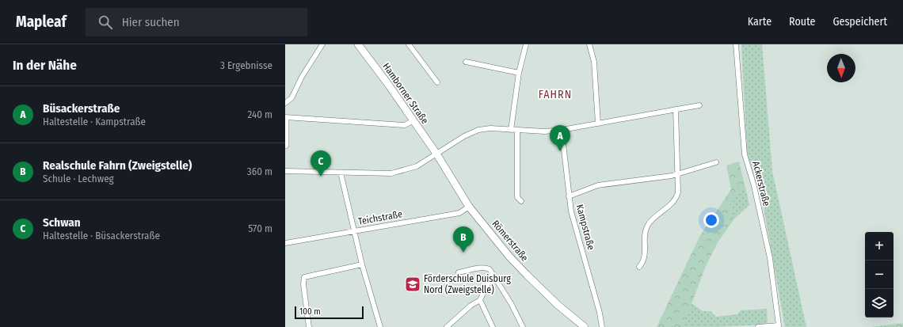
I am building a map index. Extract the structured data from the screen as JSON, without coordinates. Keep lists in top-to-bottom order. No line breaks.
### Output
{"streets":{"street":["Hamborner Straße","Ackerstraße","Teichstraße","Kampstraße","Römerstraße"]},"crossings":[["Hamborner Straße","Römerstraße"],["Teichstraße","Römerstraße"]],"districts":["FAHRN"],"places":{"school or university":["Förderschule Duisburg Nord (Zweigstelle)"]},"scale_bar":"100 m","north":"bottom","page":{"header":"Mapleaf","search":"Hier suchen","nav":["Karte","Route","Gespeichert"],"heading":["In der Nähe","3 Ergebnisse"],"list":[{"mark":"A","name":"Büsackerstraße","note":"Haltestelle · Kampstraße","value":"240 m"},{"mark":"B","name":"Realschule Fahrn (Zweigstelle)","note":"Schule · Lechweg","value":"360 m"},{"mark":"C","name":"Schwan","note":"Haltestelle · Büsackerstraße","value":"570 m"}],"pins":["A","C","B"],"map_buttons":["+","−"],"scale":"100 m"}}
